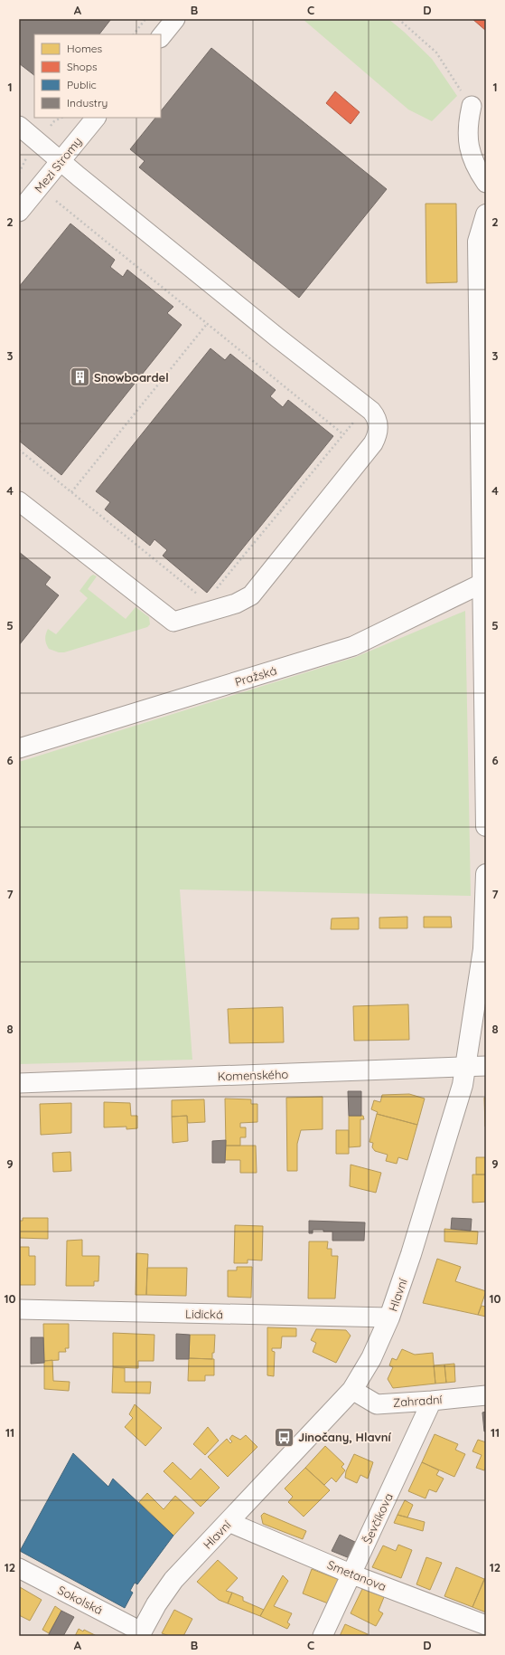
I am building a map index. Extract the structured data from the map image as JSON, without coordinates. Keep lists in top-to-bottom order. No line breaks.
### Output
{"streets":{"street":["Mezi Stromy","Pražská","Komenského","Hlavní","Lidická","Zahradní","Ševčíkova","Smetanova","Sokolská"]},"crossings":[["Komenského","Hlavní"],["Hlavní","Lidická"],["Hlavní","Zahradní"],["Hlavní","Smetanova"],["Hlavní","Sokolská"],["Zahradní","Ševčíkova"],["Ševčíkova","Smetanova"]],"places":{"building":["Snowboardel"],"bus stop":["Jinočany, Hlavní"]},"legend":["Homes","Shops","Public","Industry"],"grid":{"columns":["A","B","C","D"],"rows":["1","2","3","4","5","6","7","8","9","10","11","12"]}}
